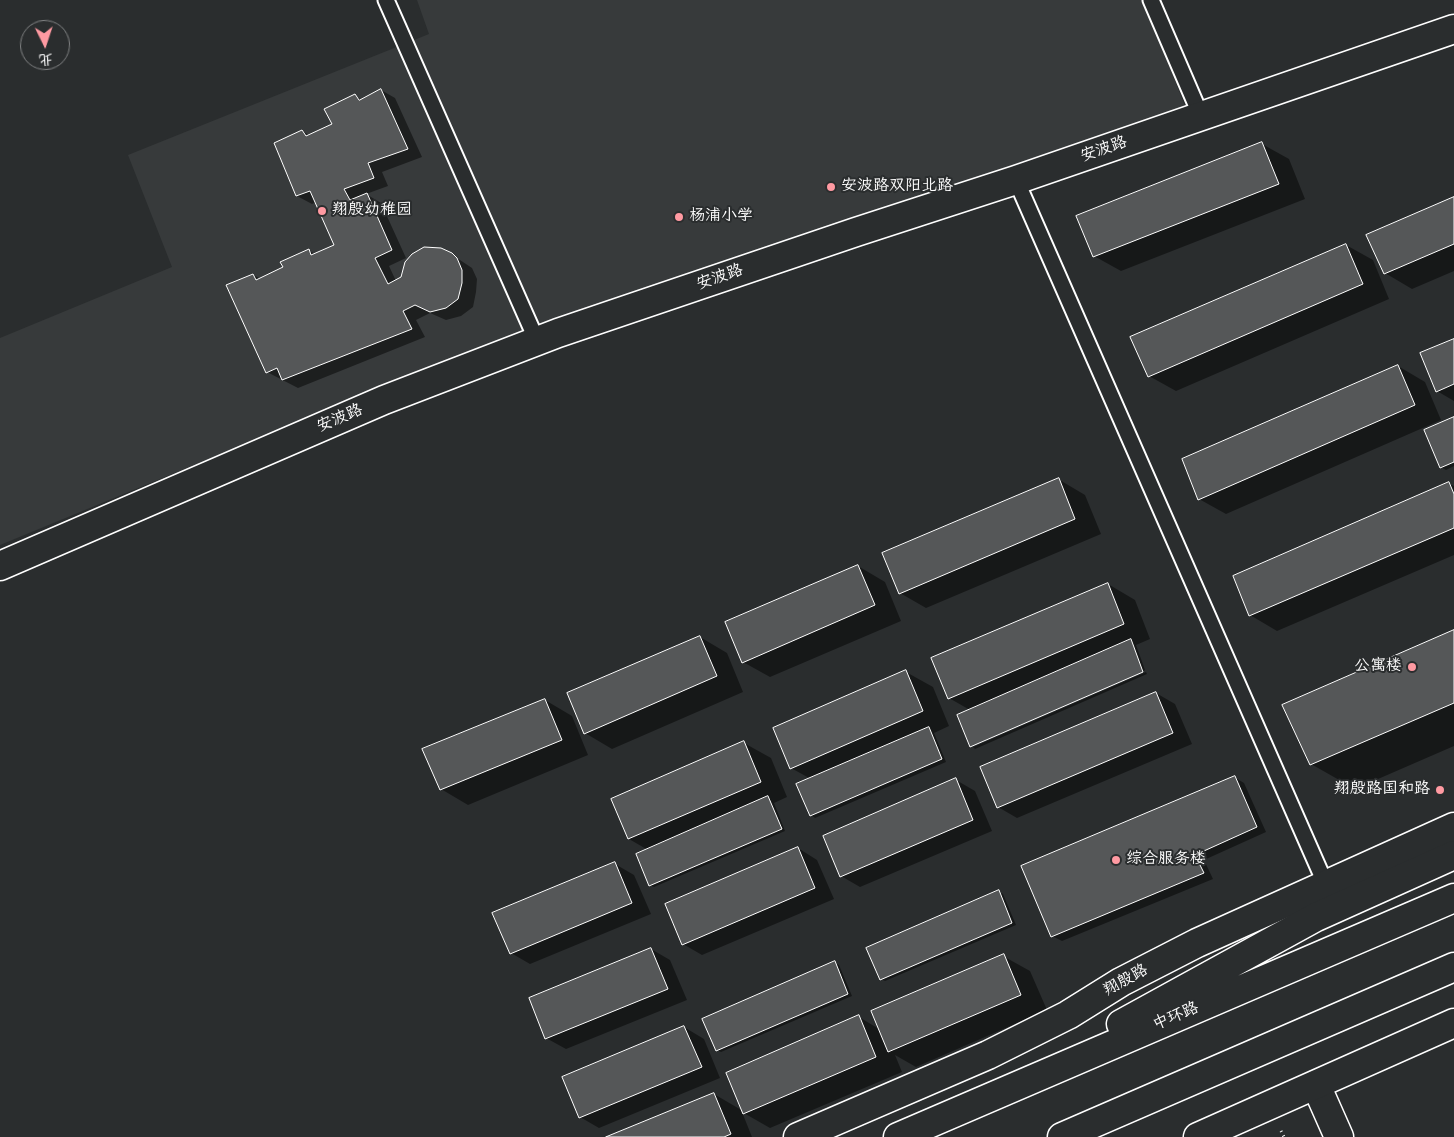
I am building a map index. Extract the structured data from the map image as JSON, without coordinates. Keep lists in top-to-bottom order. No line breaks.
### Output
{"streets":{"main road":["安波路","翔殷路","中环路"]},"places":["安波路双阳北路","翔殷幼稚园","杨浦小学","公寓楼","翔殷路国和路","综合服务楼"],"north":"bottom"}
